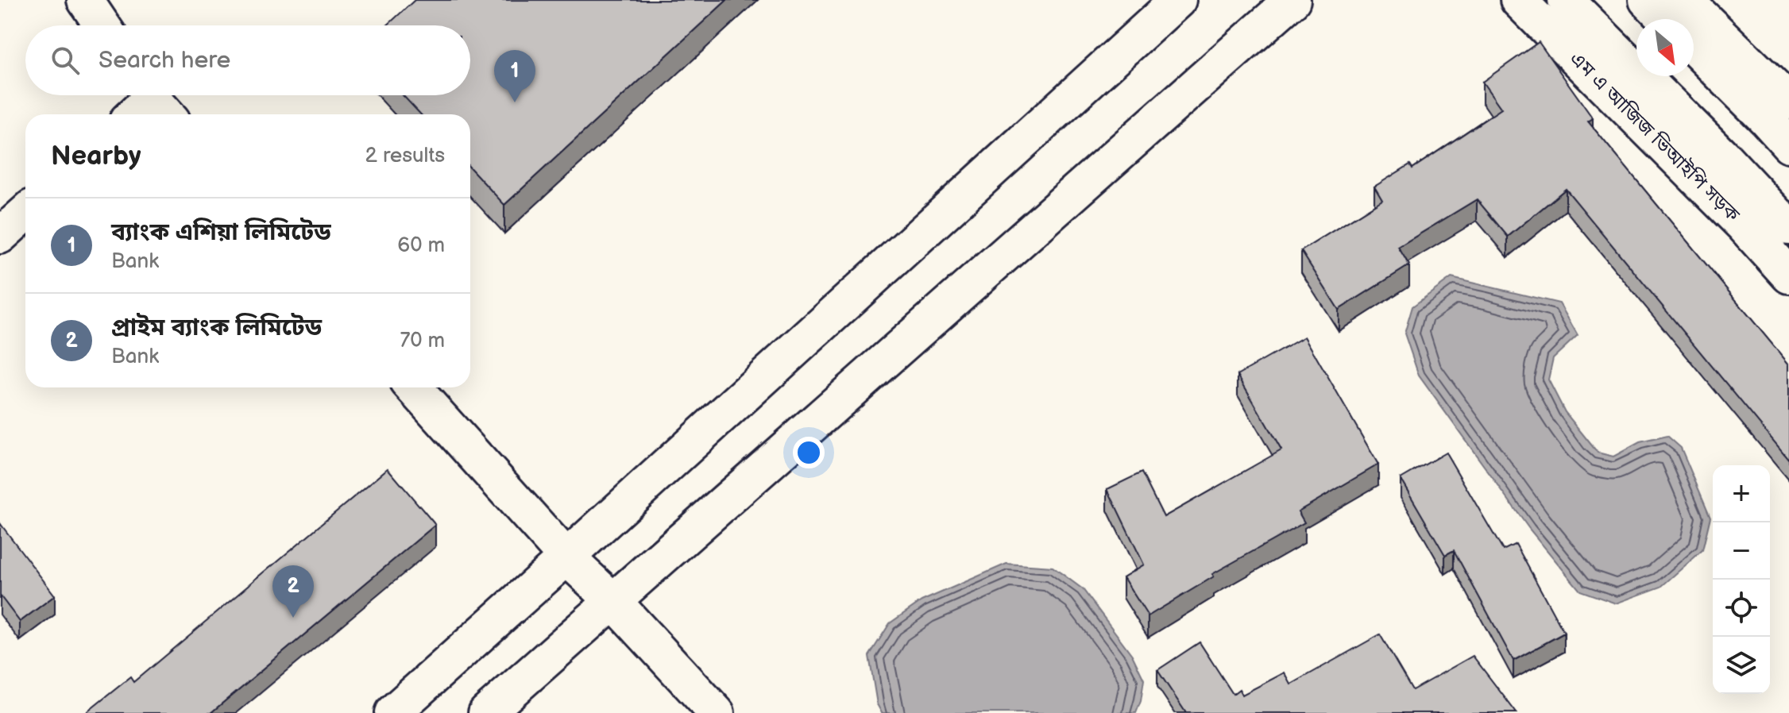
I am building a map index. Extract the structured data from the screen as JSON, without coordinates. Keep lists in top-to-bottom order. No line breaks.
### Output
{"streets":{"main road":["এম এ আজিজ ভিআইপি সড়ক"]},"north":"bottom right","page":{"search":"Search here","pins":["1","2"],"heading":["Nearby","2 results"],"list":[{"mark":"1","name":"ব্যাংক এশিয়া লিমিটেড","note":"Bank","value":"60 m"},{"mark":"2","name":"প্রাইম ব্যাংক লিমিটেড","note":"Bank","value":"70 m"}],"map_buttons":["+","−"]}}
